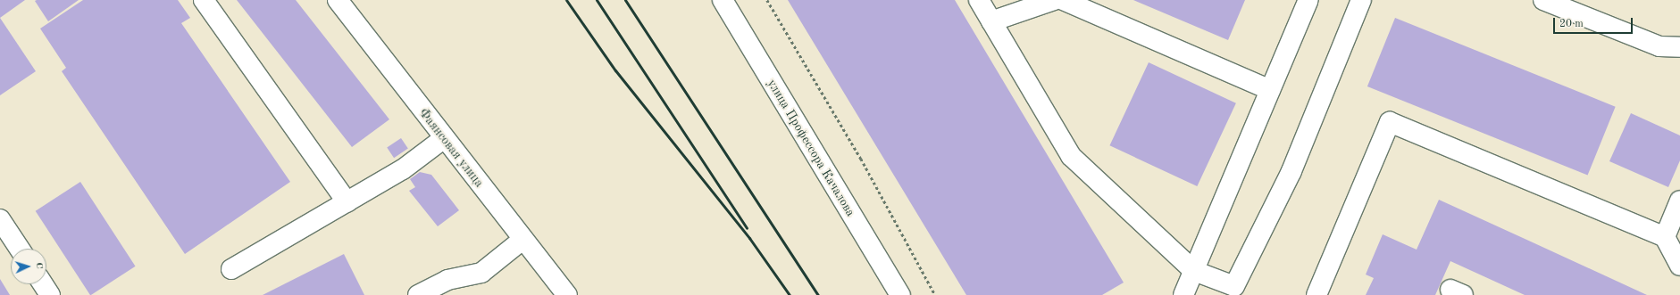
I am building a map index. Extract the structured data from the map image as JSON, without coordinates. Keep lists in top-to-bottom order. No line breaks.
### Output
{"streets":{"street":["Фаянсовая улица","улица Профессора Качалова"]},"scale_bar":"20 m","north":"right"}
